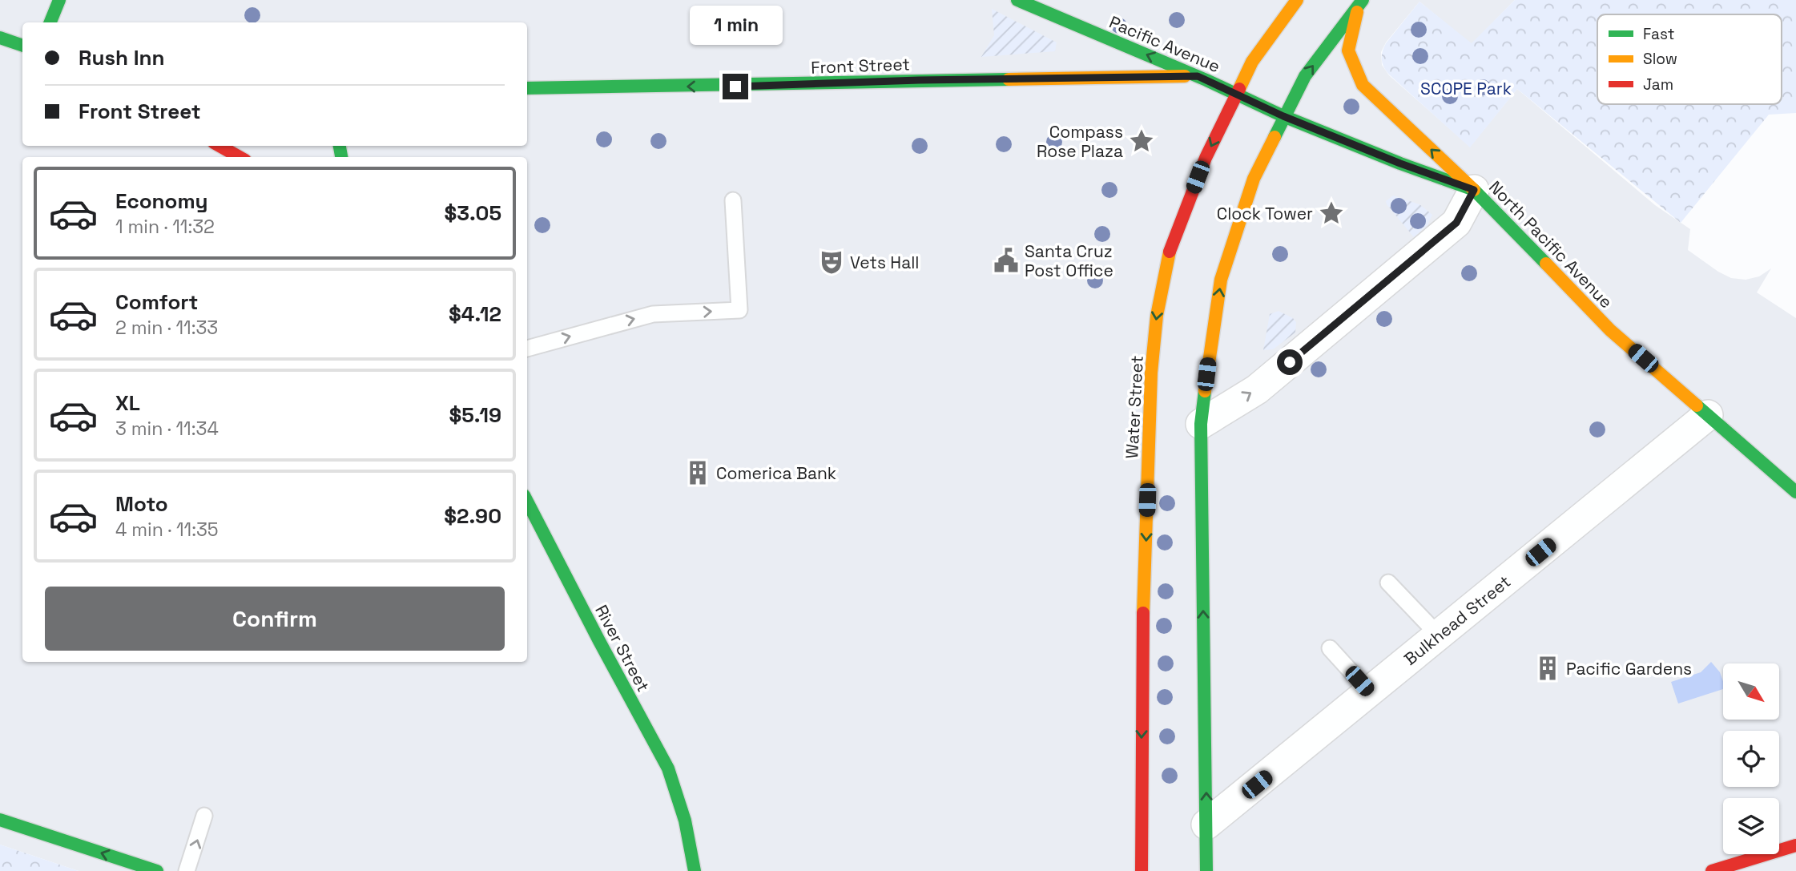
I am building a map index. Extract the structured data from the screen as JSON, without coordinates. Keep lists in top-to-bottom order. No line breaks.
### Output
{"streets":{"main road":["Pacific Avenue","Front Street","North Pacific Avenue","Water Street","River Street"],"street":["Bulkhead Street"]},"crossings":[["Pacific Avenue","Front Street"],["Pacific Avenue","North Pacific Avenue"],["Pacific Avenue","Water Street"],["North Pacific Avenue","Water Street"],["North Pacific Avenue","Bulkhead Street"]],"one_way":["Pacific Avenue","Front Street"],"parks":["SCOPE Park"],"places":{"place":["Compass Rose Plaza","Clock Tower"],"public building":["Santa Cruz Post Office"],"theatre":["Vets Hall"],"building":["Comerica Bank","Pacific Gardens"]},"legend":["Fast","Slow","Jam"],"north":"bottom right","page":{"bubble":"1 min","banner":["Rush Inn","Front Street"],"list":[{"name":"Economy","note":"1 min · 11:32","value":"$3.05"},{"name":"Comfort","note":"2 min · 11:33","value":"$4.12"},{"name":"XL","note":"3 min · 11:34","value":"$5.19"},{"name":"Moto","note":"4 min · 11:35","value":"$2.90"}],"buttons":"Confirm"}}
